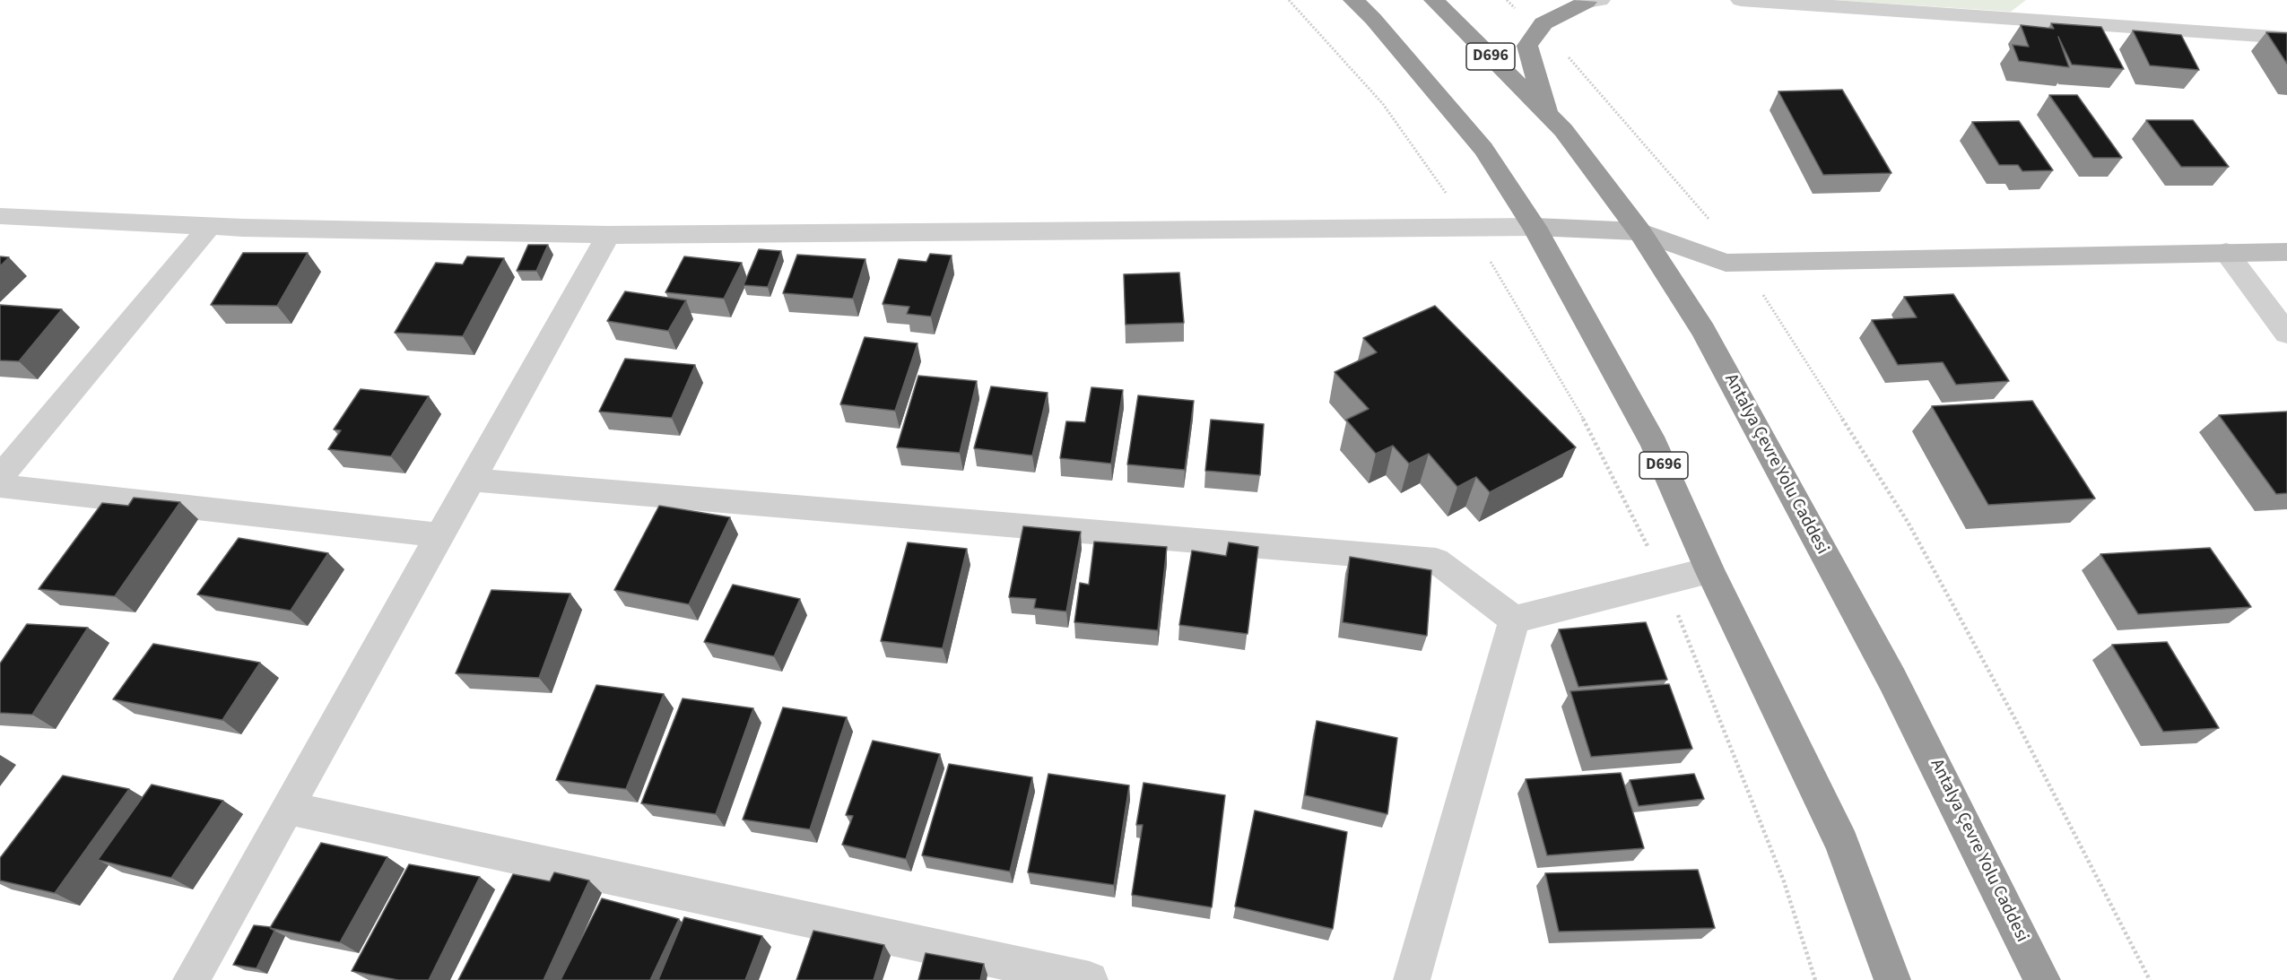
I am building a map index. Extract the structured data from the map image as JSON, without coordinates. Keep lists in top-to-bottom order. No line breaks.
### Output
{"streets":{"highway":["D696","Antalya Çevre Yolu Caddesi"]}}
